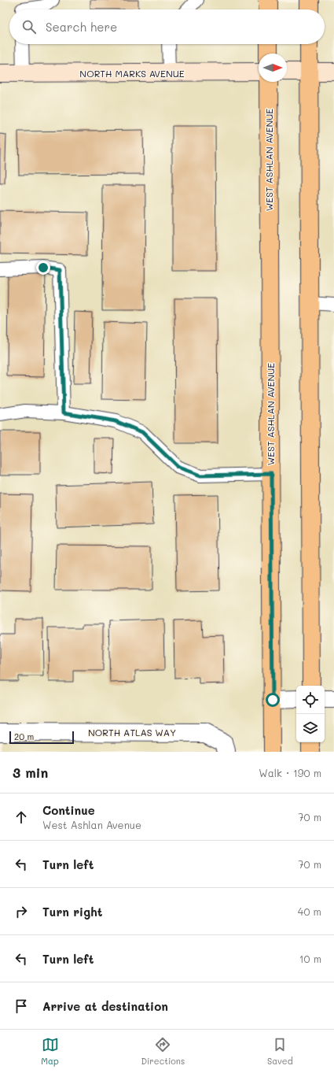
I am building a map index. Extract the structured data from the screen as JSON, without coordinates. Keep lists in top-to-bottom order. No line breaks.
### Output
{"streets":{"main road":["NORTH MARKS AVENUE","WEST ASHLAN AVENUE"],"street":["NORTH ATLAS WAY"]},"scale_bar":"20 m","north":"right","page":{"search":"Search here","scale":"20 m","heading":["3 min","Walk · 190 m"],"list":[["Continue","West Ashlan Avenue","70 m"],["Turn left","70 m"],["Turn right","40 m"],["Turn left","10 m"],"Arrive at destination"],"nav":["Map","Directions","Saved"]}}
